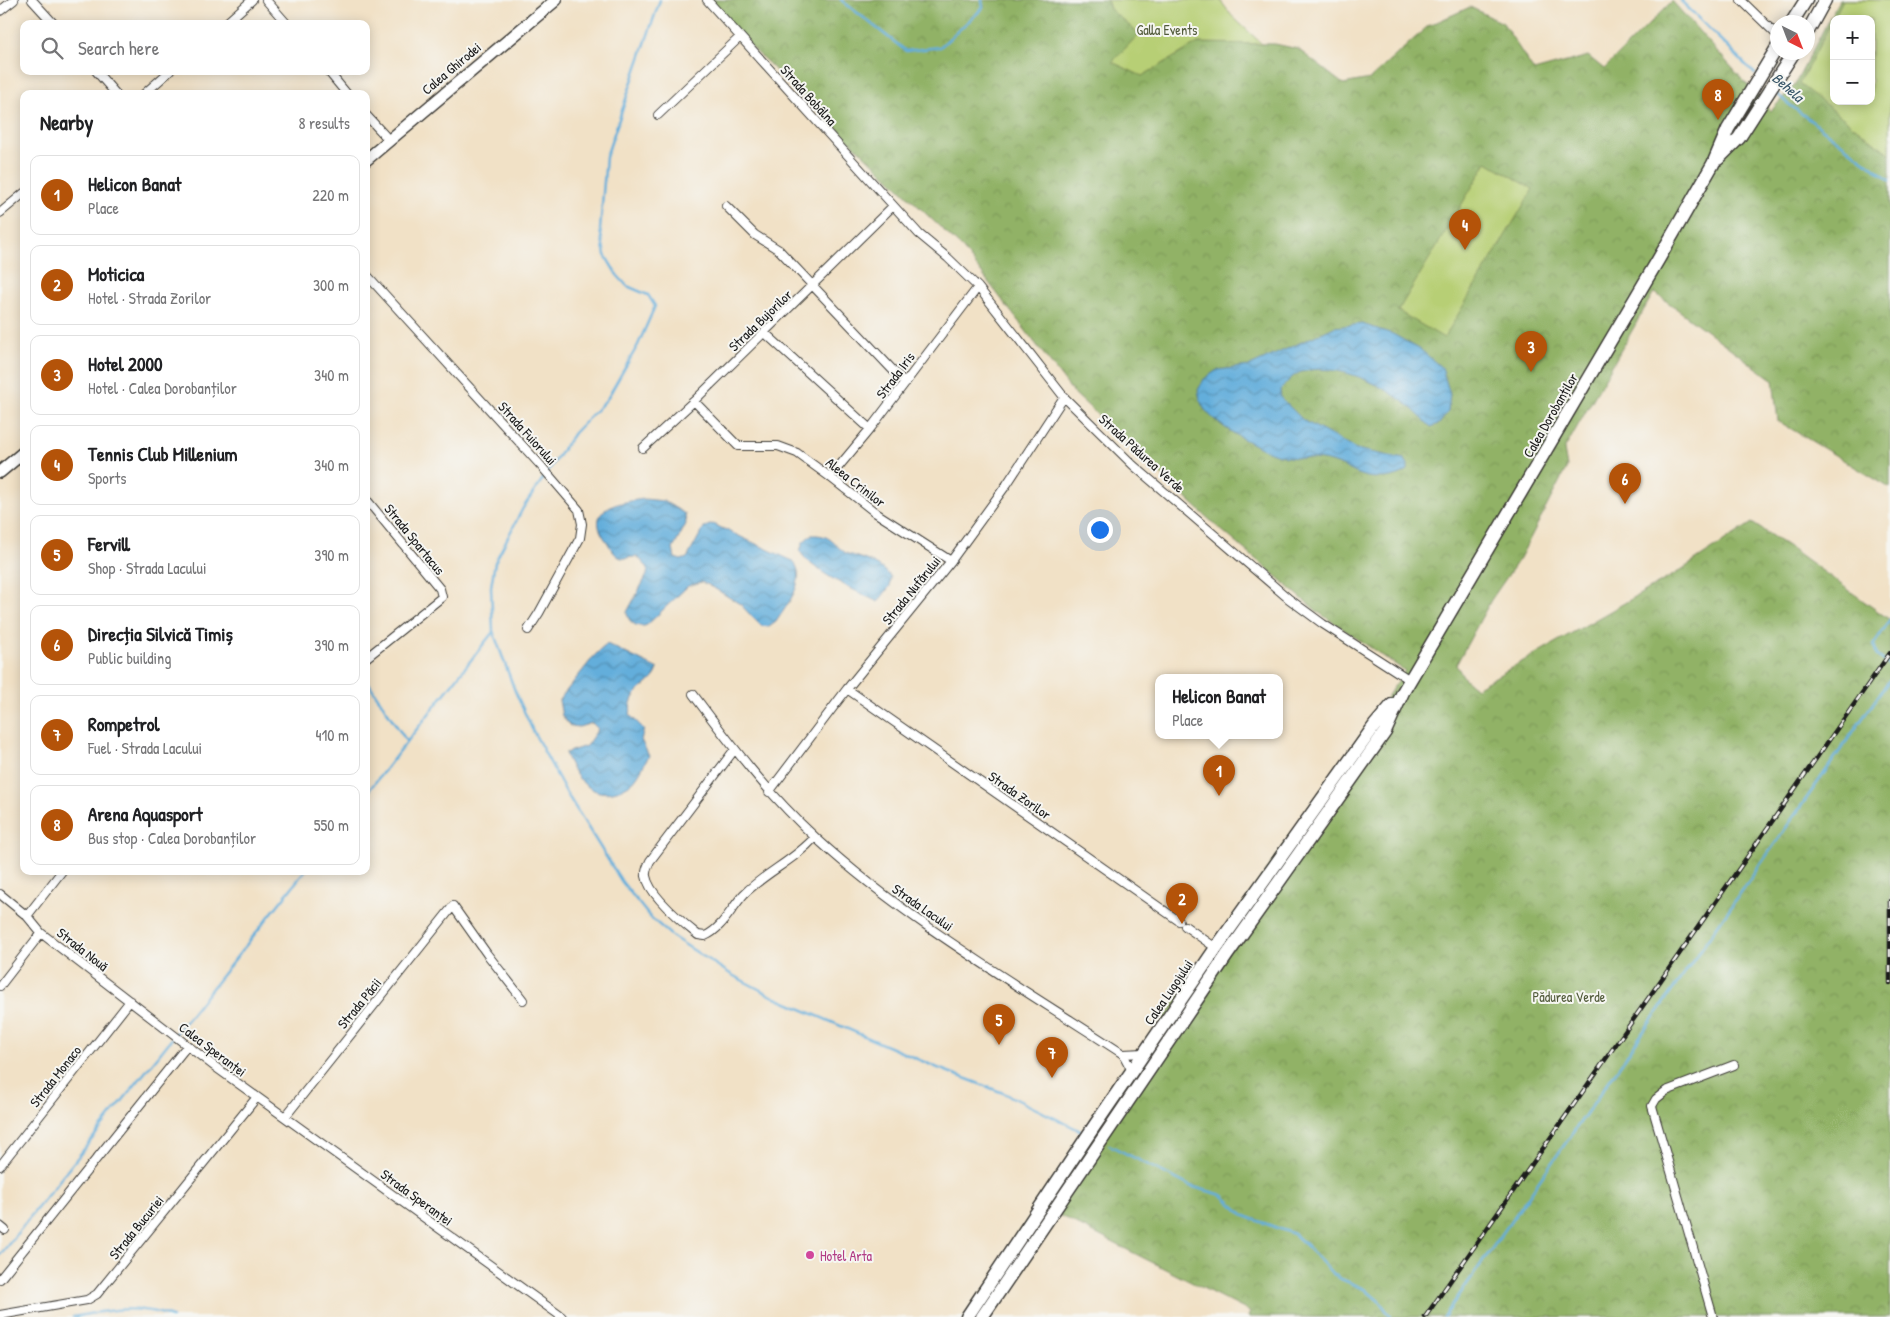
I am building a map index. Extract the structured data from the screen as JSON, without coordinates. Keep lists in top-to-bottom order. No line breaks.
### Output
{"streets":{"main road":["Calea Dorobanților","Calea Lugojului"],"street":["Calea Ghirodei","Strada Bobâlna","Strada Bujorilor","Strada Iris","Strada Fuiorului","Strada Pădurea Verde","Aleea Crinilor","Strada Spartacus","Strada Nufărului","Strada Zorilor","Strada Lacului","Strada Nouă","Strada Păcii","Calea Speranței","Strada Monaco","Strada Speranței","Strada Bucuriei"]},"crossings":[["Strada Bobâlna","Strada Bujorilor"],["Strada Bobâlna","Strada Pădurea Verde"],["Strada Bujorilor","Strada Pădurea Verde"],["Strada Bujorilor","Aleea Crinilor"],["Strada Iris","Strada Pădurea Verde"],["Strada Iris","Aleea Crinilor"],["Calea Dorobanților","Strada Pădurea Verde"],["Calea Dorobanților","Calea Lugojului"],["Strada Pădurea Verde","Strada Nufărului"],["Strada Pădurea Verde","Calea Lugojului"],["Aleea Crinilor","Strada Nufărului"],["Strada Nufărului","Strada Zorilor"],["Strada Nufărului","Strada Lacului"],["Strada Zorilor","Calea Lugojului"],["Strada Lacului","Calea Lugojului"],["Strada Nouă","Calea Speranței"],["Strada Nouă","Strada Monaco"],["Strada Păcii","Strada Speranței"],["Calea Speranței","Strada Speranței"],["Calea Speranței","Strada Bucuriei"],["Strada Speranței","Strada Bucuriei"]],"water":["Behela"],"parks":["Galla Events","Pădurea Verde"],"places":["Hotel Arta"],"north":"bottom right","page":{"map_buttons":["+","−"],"search":"Search here","pins":["8","4","3","6","1","2","5","7"],"heading":["Nearby","8 results"],"list":[{"mark":"1","name":"Helicon Banat","note":"Place","value":"220 m"},{"mark":"2","name":"Moticica","note":"Hotel · Strada Zorilor","value":"300 m"},{"mark":"3","name":"Hotel 2000","note":"Hotel · Calea Dorobanților","value":"340 m"},{"mark":"4","name":"Tennis Club Millenium","note":"Sports","value":"340 m"},{"mark":"5","name":"Fervill","note":"Shop · Strada Lacului","value":"390 m"},{"mark":"6","name":"Direcția Silvică Timiș","note":"Public building","value":"390 m"},{"mark":"7","name":"Rompetrol","note":"Fuel · Strada Lacului","value":"410 m"},{"mark":"8","name":"Arena Aquasport","note":"Bus stop · Calea Dorobanților","value":"550 m"}],"popup":["Helicon Banat","Place"]}}
